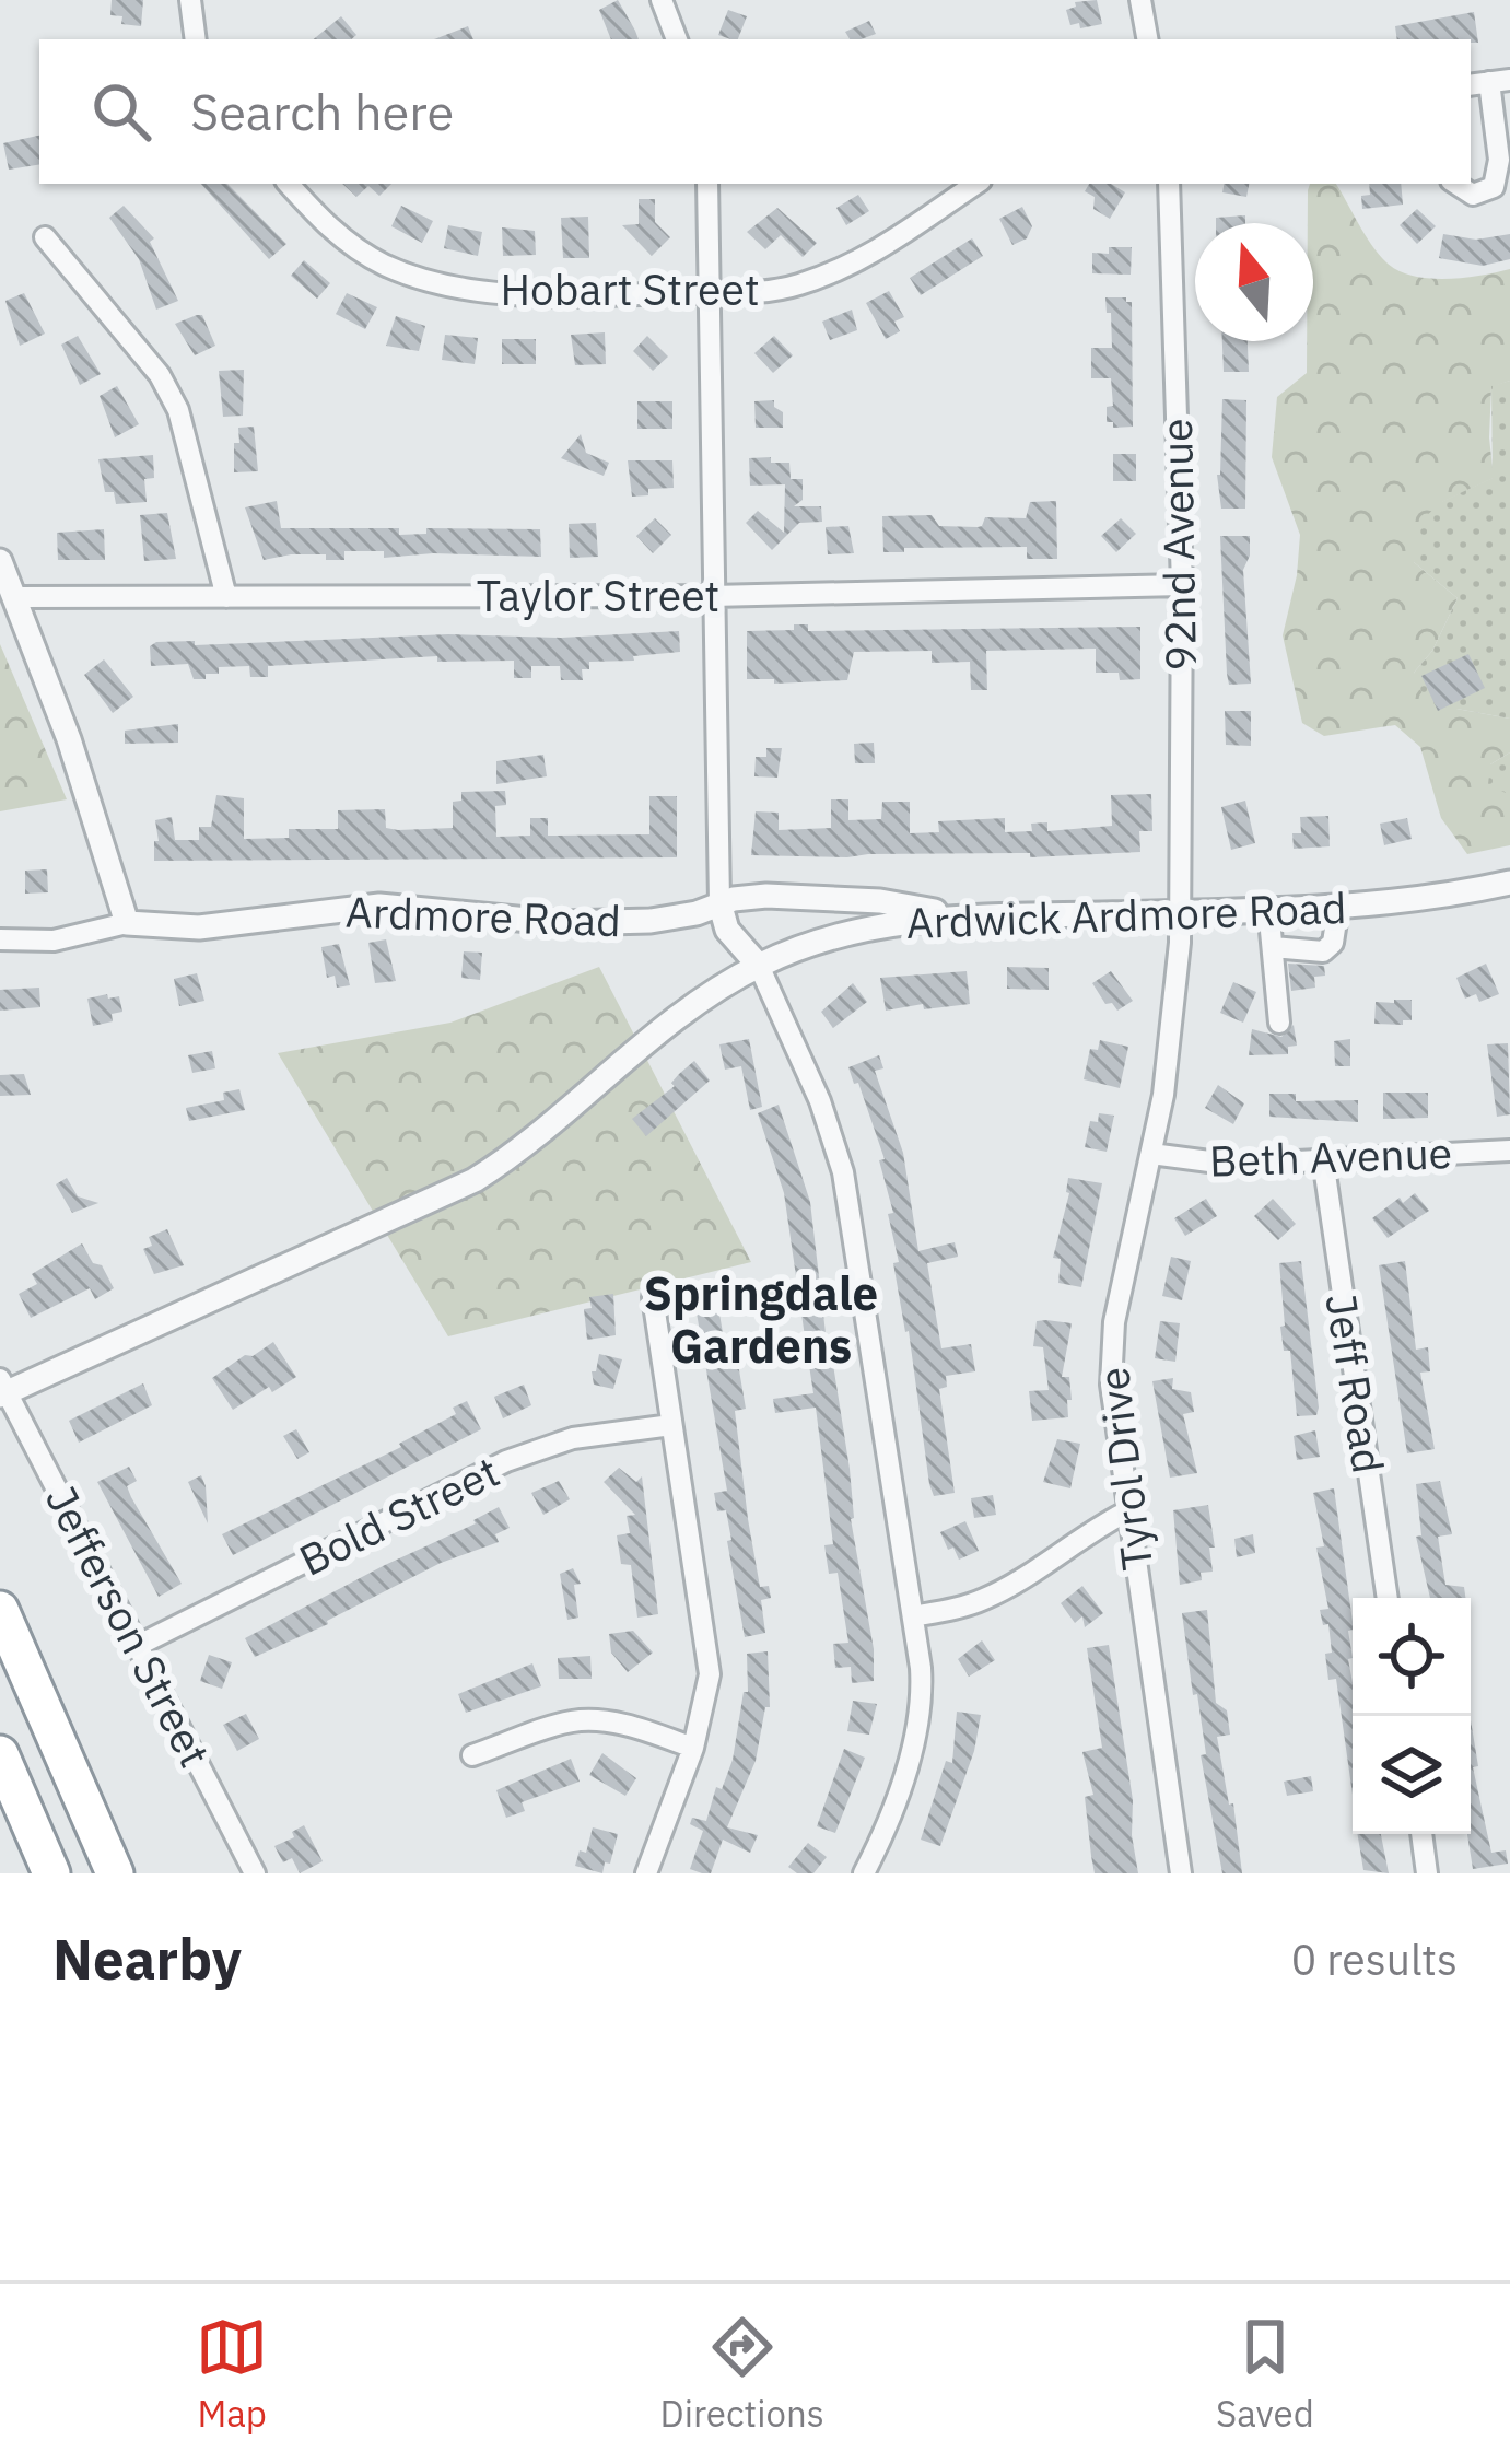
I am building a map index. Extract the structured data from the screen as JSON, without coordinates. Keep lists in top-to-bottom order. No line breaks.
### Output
{"streets":{"street":["Hobart Street","92nd Avenue","Taylor Street","Ardwick Ardmore Road","Ardmore Road","Beth Avenue","Jeff Road","Tyrol Drive","Bold Street","Jefferson Street"]},"crossings":[["92nd Avenue","Taylor Street"],["92nd Avenue","Ardwick Ardmore Road"],["92nd Avenue","Tyrol Drive"],["Ardwick Ardmore Road","Ardmore Road"],["Ardwick Ardmore Road","Tyrol Drive"],["Ardwick Ardmore Road","Jefferson Street"],["Beth Avenue","Jeff Road"],["Beth Avenue","Tyrol Drive"],["Bold Street","Jefferson Street"]],"districts":["Springdale Gardens"],"north":"top","page":{"search":"Search here","heading":["Nearby","0 results"],"nav":["Map","Directions","Saved"]}}
